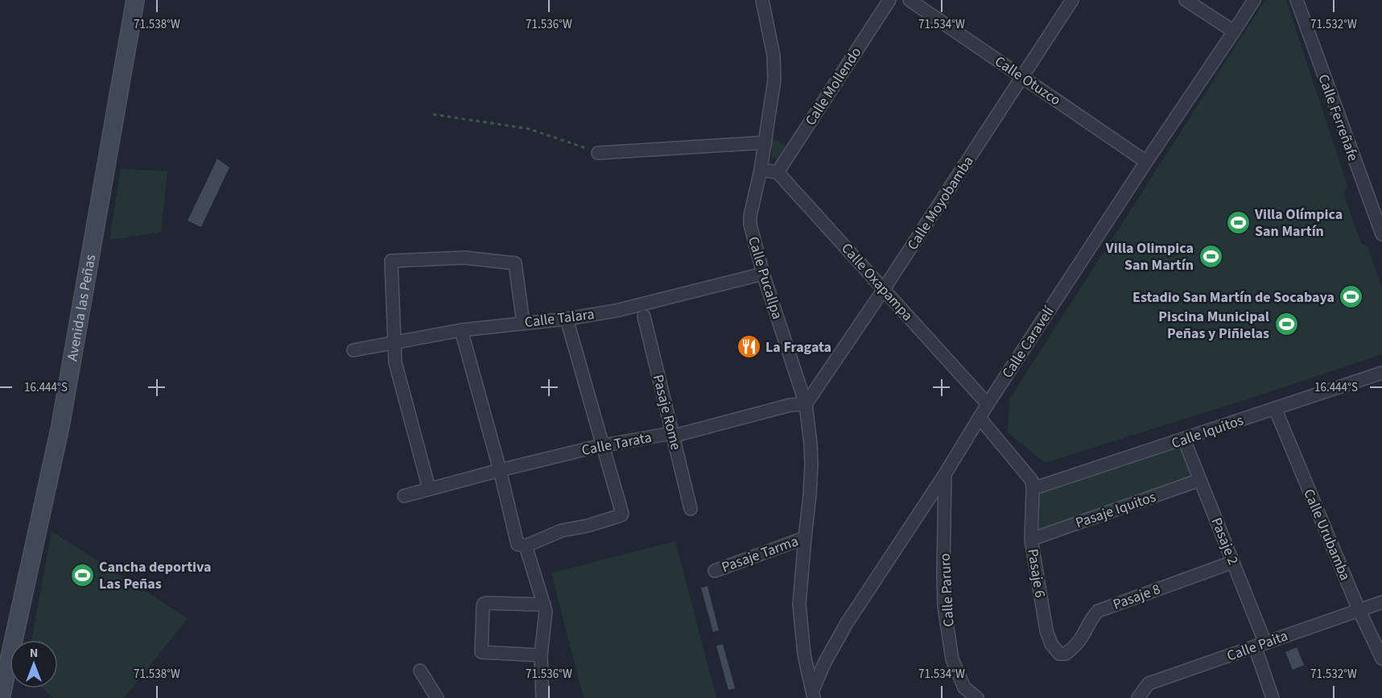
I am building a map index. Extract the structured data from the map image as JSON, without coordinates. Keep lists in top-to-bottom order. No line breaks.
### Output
{"streets":{"street":["Calle Otuzco","Calle Mollendo","Calle Ferreñafe","Calle Moyobamba","Calle Pucallpa","Calle Oxapampa","Avenida las Peñas","Calle Talara","Calle Caravelí","Pasaje Rome","Calle Iquitos","Calle Tarata","Pasaje Iquitos","Calle Urubamba","Pasaje 2","Pasaje Tarma","Pasaje 6","Calle Paruro","Pasaje 8","Calle Paita"]},"crossings":[["Calle Otuzco","Calle Moyobamba"],["Calle Otuzco","Calle Caravelí"],["Calle Mollendo","Calle Oxapampa"],["Calle Moyobamba","Calle Pucallpa"],["Calle Moyobamba","Calle Oxapampa"],["Calle Moyobamba","Calle Tarata"],["Calle Pucallpa","Calle Talara"],["Calle Pucallpa","Calle Caravelí"],["Calle Pucallpa","Calle Tarata"],["Calle Pucallpa","Pasaje Tarma"],["Calle Oxapampa","Calle Caravelí"],["Calle Caravelí","Calle Paruro"],["Pasaje Rome","Calle Tarata"],["Calle Iquitos","Calle Urubamba"],["Calle Iquitos","Pasaje 2"],["Calle Iquitos","Pasaje 6"],["Pasaje Iquitos","Pasaje 2"],["Pasaje Iquitos","Pasaje 6"],["Calle Urubamba","Calle Paita"],["Pasaje 2","Pasaje 8"],["Pasaje 2","Calle Paita"],["Pasaje 6","Pasaje 8"]],"places":{"sports":["Villa Olímpica San Martín","Villa Olimpica San Martín","Estadio San Martín de Socabaya","Piscina Municipal Peñas y Piñielas","Cancha deportiva Las Peñas"],"restaurant":["La Fragata"]},"north":"top","coordinates":["71.538°W","71.536°W","71.534°W","71.532°W","16.444°S"]}
